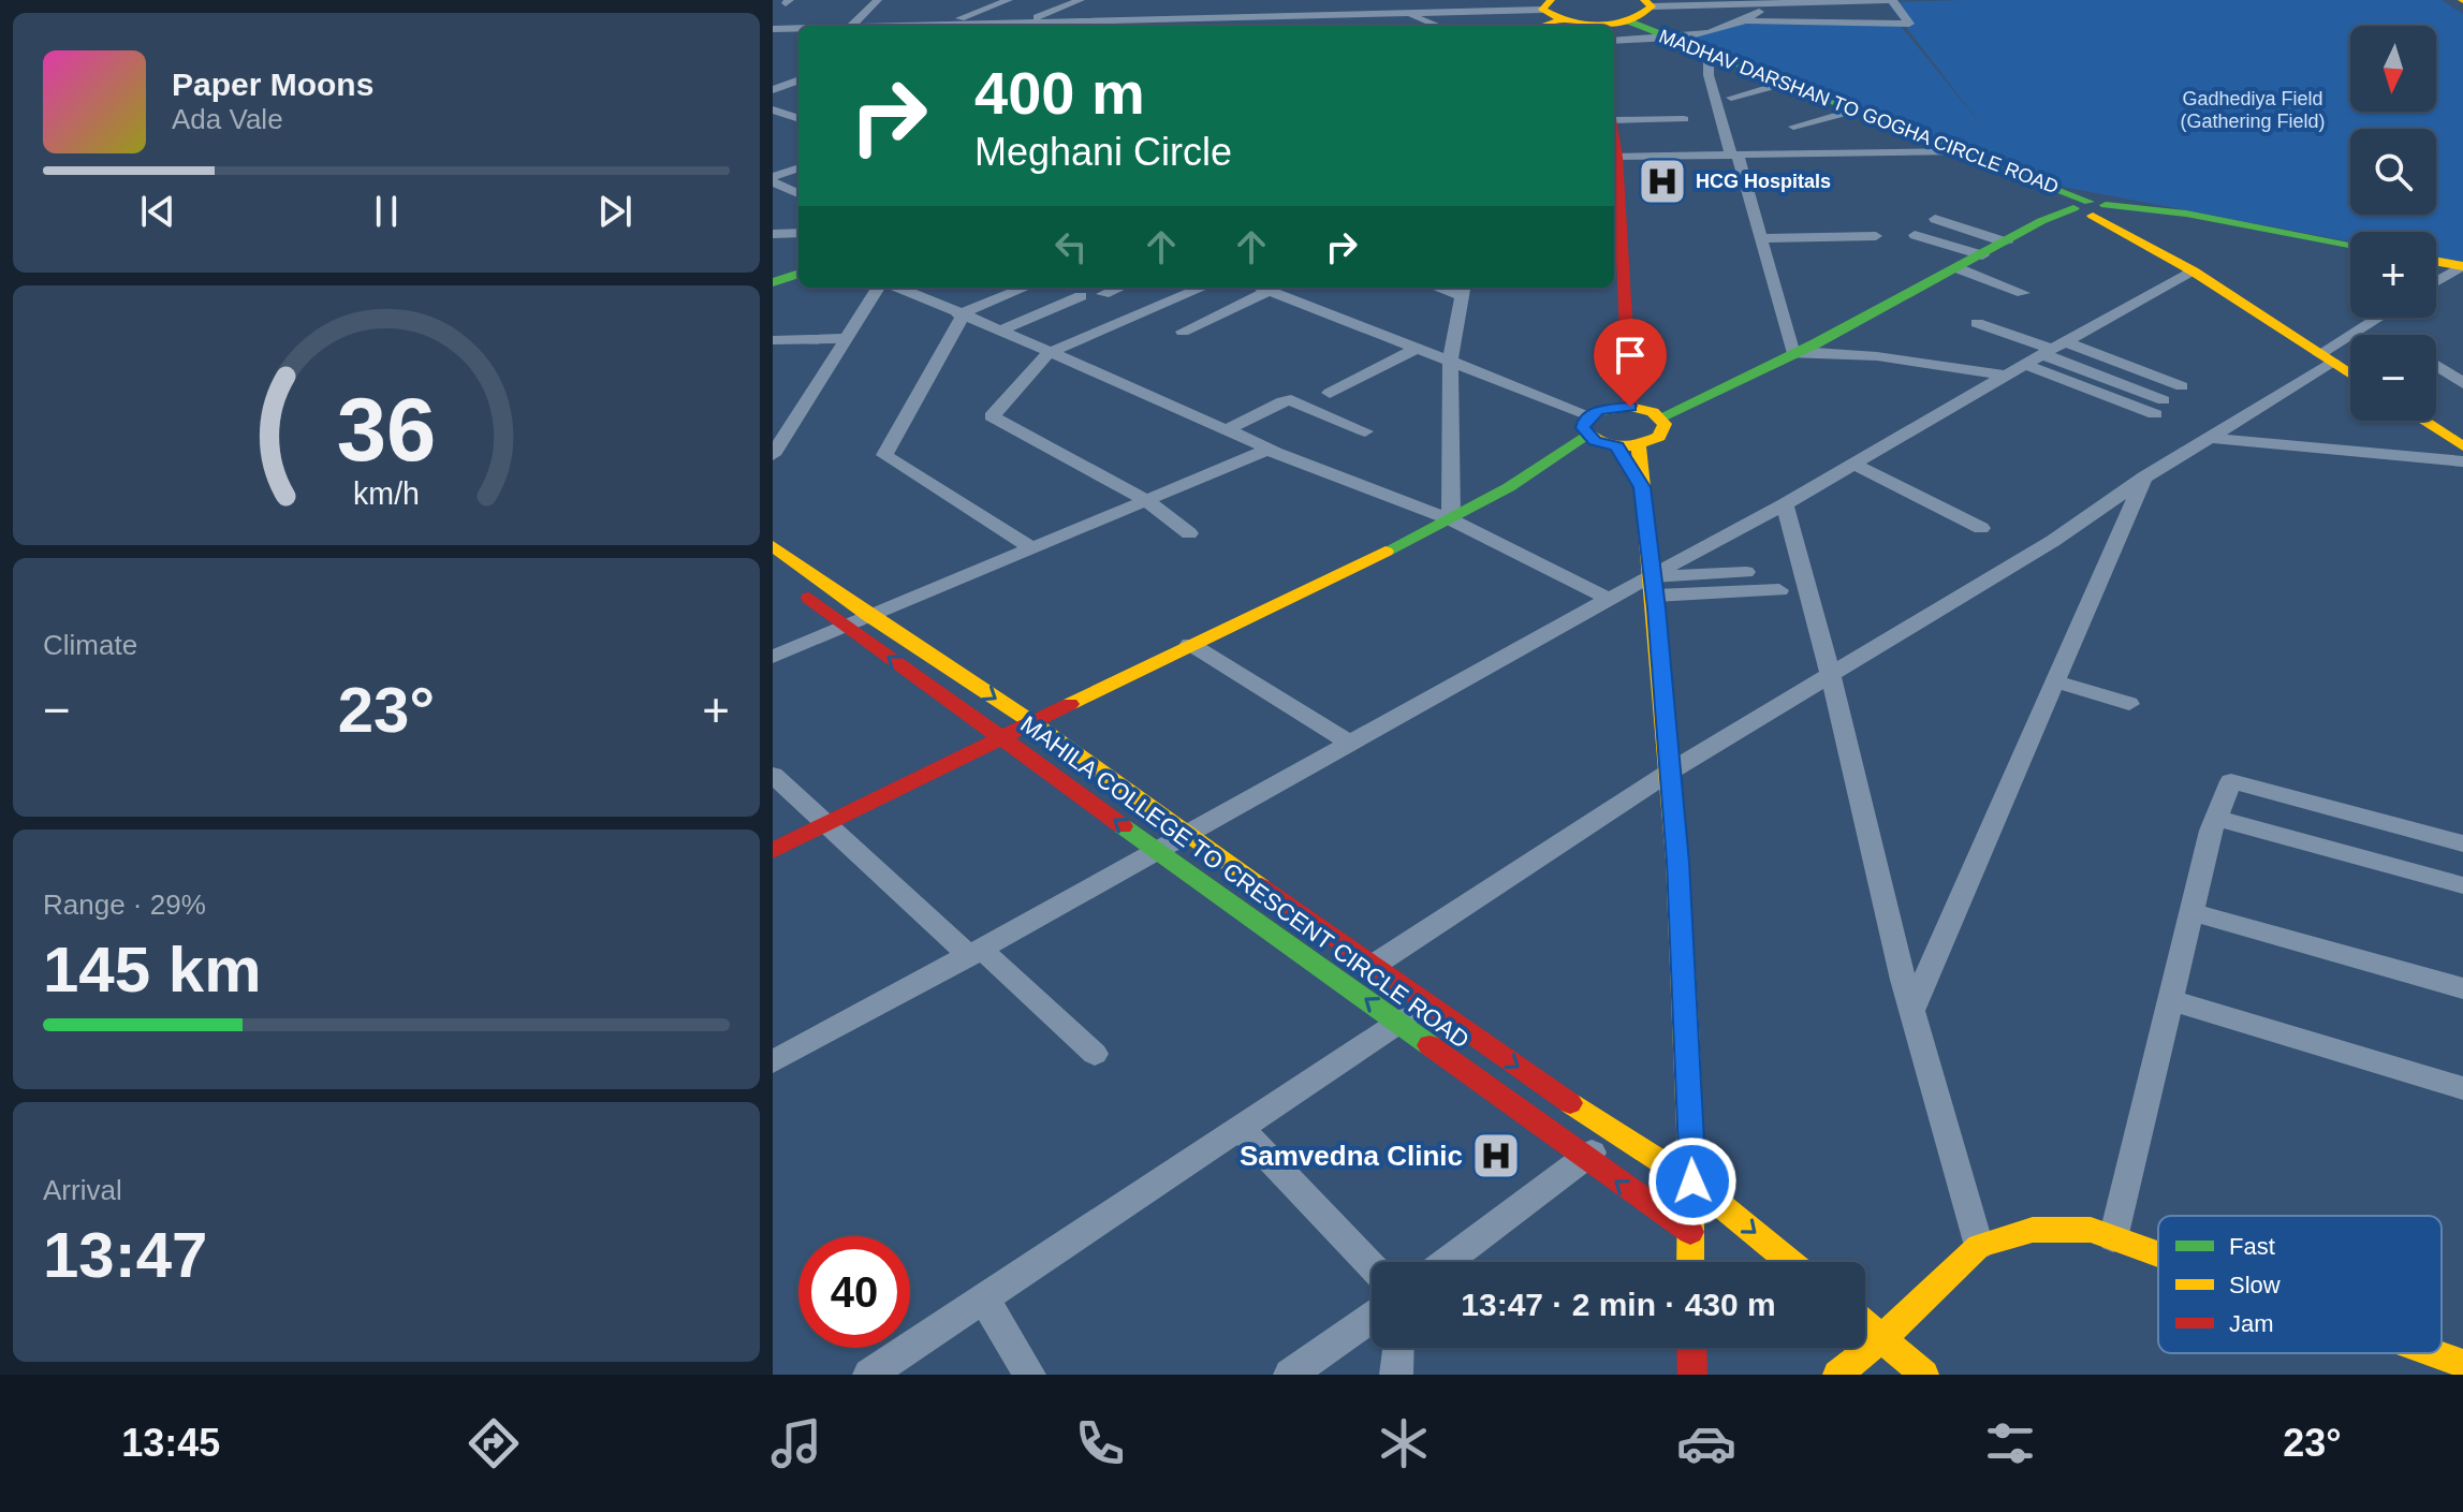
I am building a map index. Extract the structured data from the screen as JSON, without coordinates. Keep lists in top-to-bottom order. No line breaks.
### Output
{"streets":{"street":["MADHAV DARSHAN TO GOGHA CIRCLE ROAD","MAHILA COLLEGE TO CRESCENT CIRCLE ROAD"]},"parks":["Gadhediya Field (Gathering Field)"],"places":{"hospital":["HCG Hospitals","Samvedna Clinic"]},"legend":["Fast","Slow","Jam"],"north":"bottom","page":{"map_buttons":["+","−"],"turn":["400 m","Meghani Circle"],"song":["Paper Moons","Ada Vale"],"tile":["Climate",["Range · 29%","145 km"],["Arrival","13:47"]],"heat":["−","23°","+"],"limit":"40","trip":"13:47 · 2 min · 430 m","tabs":["13:45","23°"],"gauge":["36","km/h"]}}
